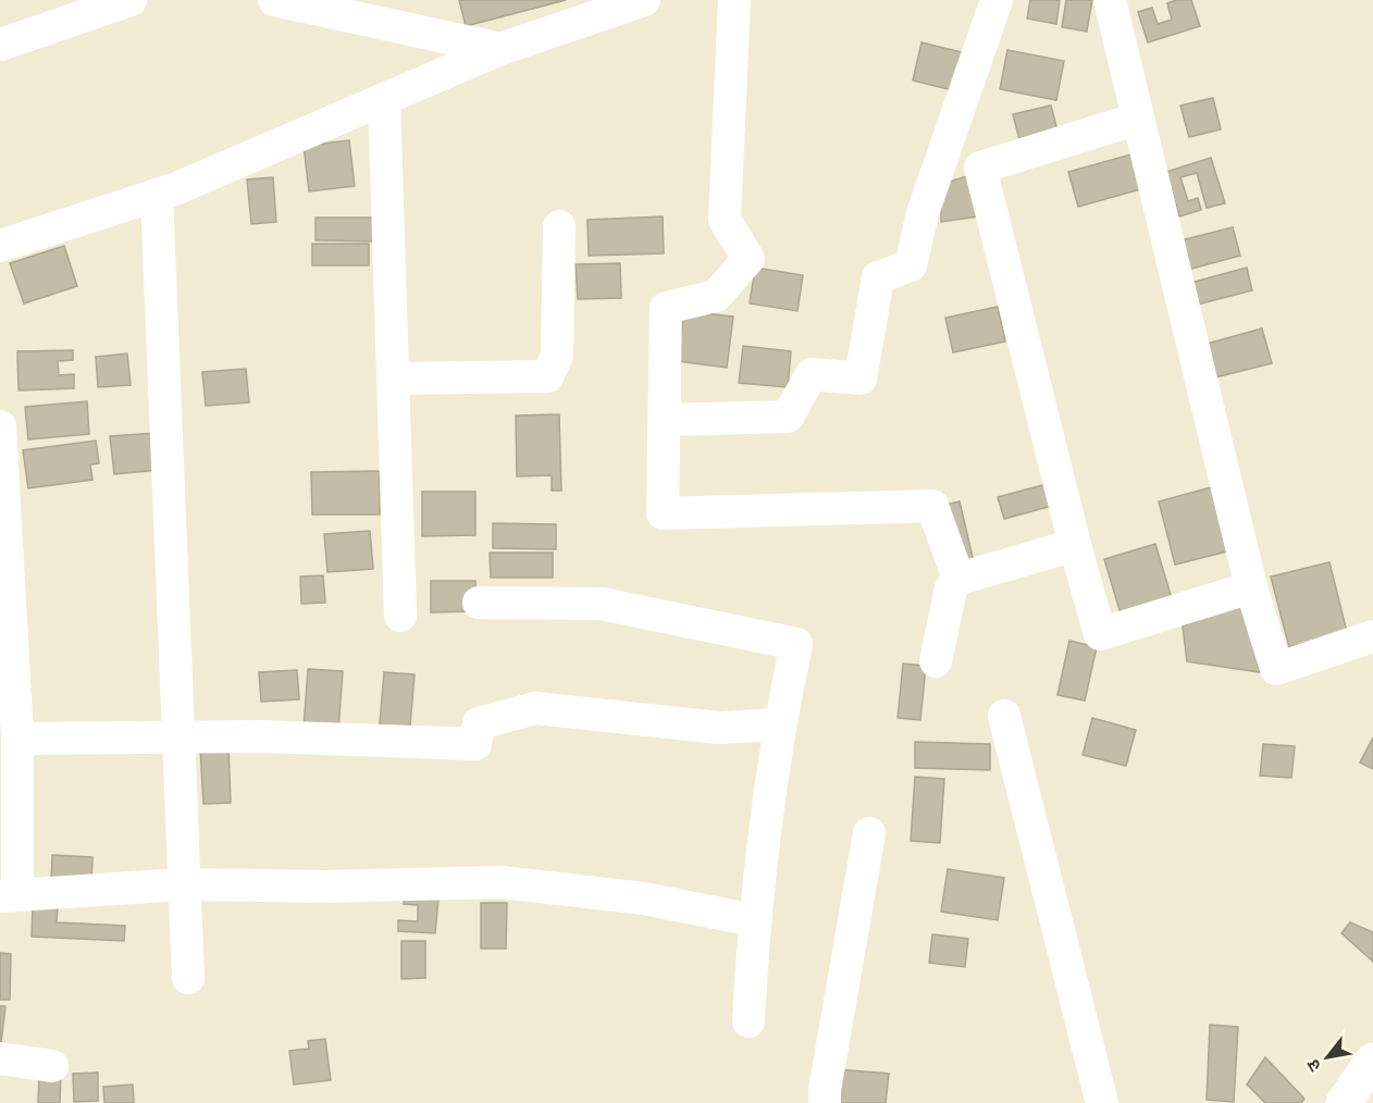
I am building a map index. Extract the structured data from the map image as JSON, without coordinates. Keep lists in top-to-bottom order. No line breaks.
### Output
{"north":"bottom left"}
